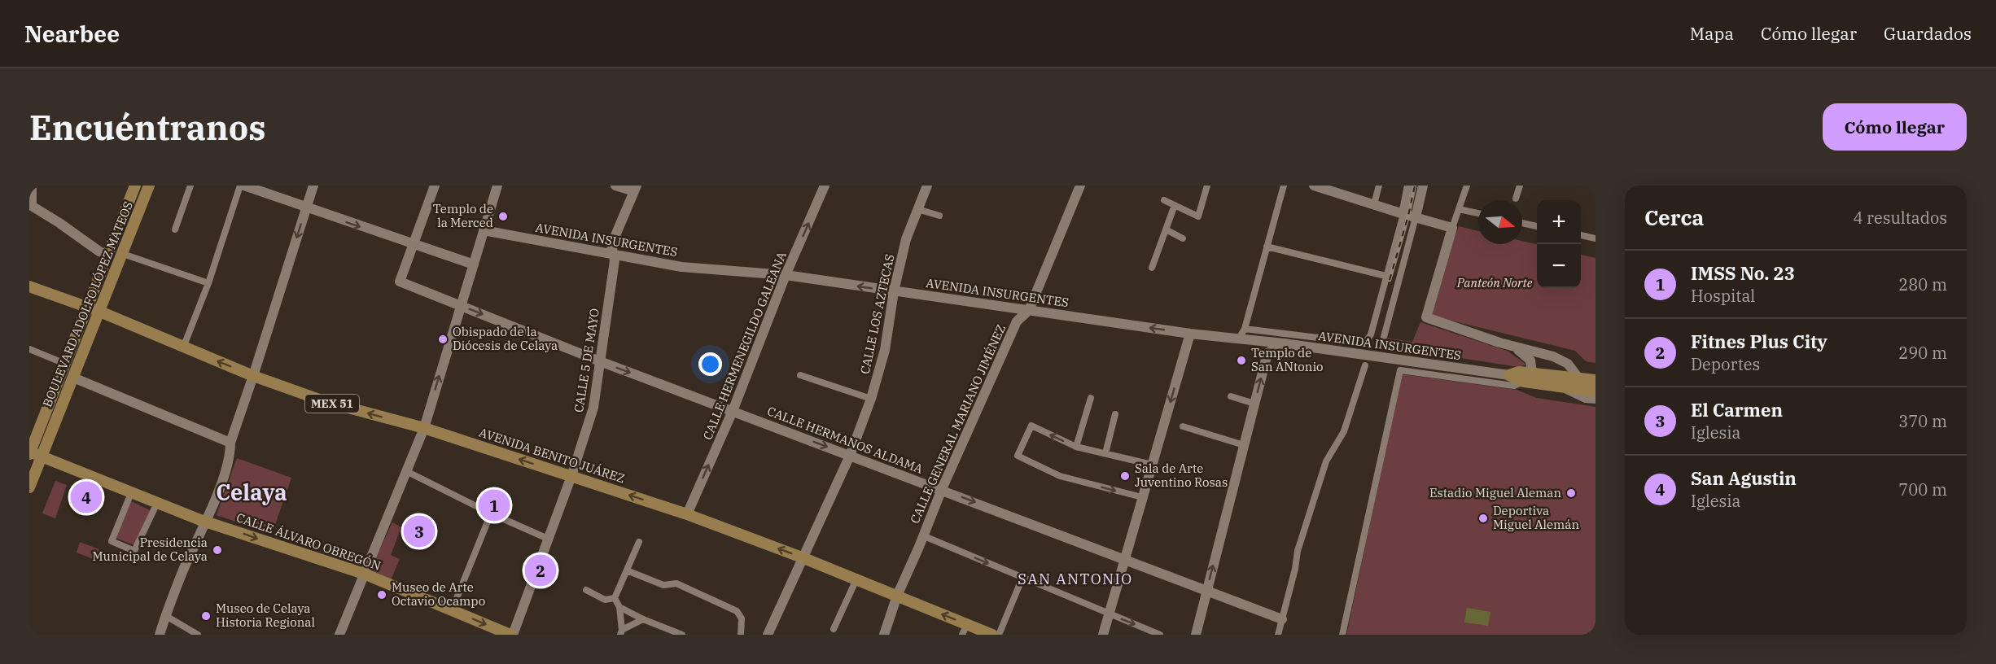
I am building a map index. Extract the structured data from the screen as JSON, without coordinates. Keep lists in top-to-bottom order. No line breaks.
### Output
{"streets":{"main road":["AVENIDA INSURGENTES","BOULEVARD ADOLFO LÓPEZ MATEOS","CALLE LOS AZTECAS","CALLE HERMENEGILDO GALEANA","CALLE 5 DE MAYO","MEX 51","CALLE GENERAL MARIANO JIMÉNEZ","CALLE HERMANOS ALDAMA","AVENIDA BENITO JUÁREZ","CALLE ÁLVARO OBREGÓN"]},"crossings":[["AVENIDA INSURGENTES","CALLE LOS AZTECAS"],["AVENIDA INSURGENTES","CALLE HERMENEGILDO GALEANA"],["AVENIDA INSURGENTES","CALLE 5 DE MAYO"],["AVENIDA INSURGENTES","CALLE GENERAL MARIANO JIMÉNEZ"],["BOULEVARD ADOLFO LÓPEZ MATEOS","MEX 51"],["BOULEVARD ADOLFO LÓPEZ MATEOS","AVENIDA BENITO JUÁREZ"],["BOULEVARD ADOLFO LÓPEZ MATEOS","CALLE ÁLVARO OBREGÓN"],["CALLE LOS AZTECAS","CALLE HERMANOS ALDAMA"],["CALLE LOS AZTECAS","AVENIDA BENITO JUÁREZ"],["CALLE HERMENEGILDO GALEANA","CALLE HERMANOS ALDAMA"],["CALLE HERMENEGILDO GALEANA","AVENIDA BENITO JUÁREZ"],["CALLE 5 DE MAYO","CALLE HERMANOS ALDAMA"],["CALLE 5 DE MAYO","AVENIDA BENITO JUÁREZ"],["CALLE 5 DE MAYO","CALLE ÁLVARO OBREGÓN"],["MEX 51","AVENIDA BENITO JUÁREZ"],["CALLE GENERAL MARIANO JIMÉNEZ","CALLE HERMANOS ALDAMA"],["CALLE GENERAL MARIANO JIMÉNEZ","AVENIDA BENITO JUÁREZ"]],"one_way":["CALLE HERMENEGILDO GALEANA","CALLE HERMANOS ALDAMA","AVENIDA BENITO JUÁREZ","CALLE ÁLVARO OBREGÓN"],"districts":["Celaya","SAN ANTONIO"],"parks":["Panteón Norte"],"places":["Templo de la Merced","Obispado de la Diócesis de Celaya","Templo de San ANtonio","Sala de Arte Juventino Rosas","Estadio Miguel Aleman","Deportiva Miguel Alemán","Presidencia Municipal de Celaya","Museo de Arte Octavio Ocampo","Museo de Celaya Historia Regional"],"north":"right","page":{"header":"Nearbee","nav":["Mapa","Cómo llegar","Guardados"],"buttons":"Cómo llegar","title":"Encuéntranos","heading":["Cerca","4 resultados"],"map_buttons":["+","−"],"list":[{"mark":"1","name":"IMSS No. 23","note":"Hospital","value":"280 m"},{"mark":"2","name":"Fitnes Plus City","note":"Deportes","value":"290 m"},{"mark":"3","name":"El Carmen","note":"Iglesia","value":"370 m"},{"mark":"4","name":"San Agustin","note":"Iglesia","value":"700 m"}],"pins":["4","1","3","2"]}}
